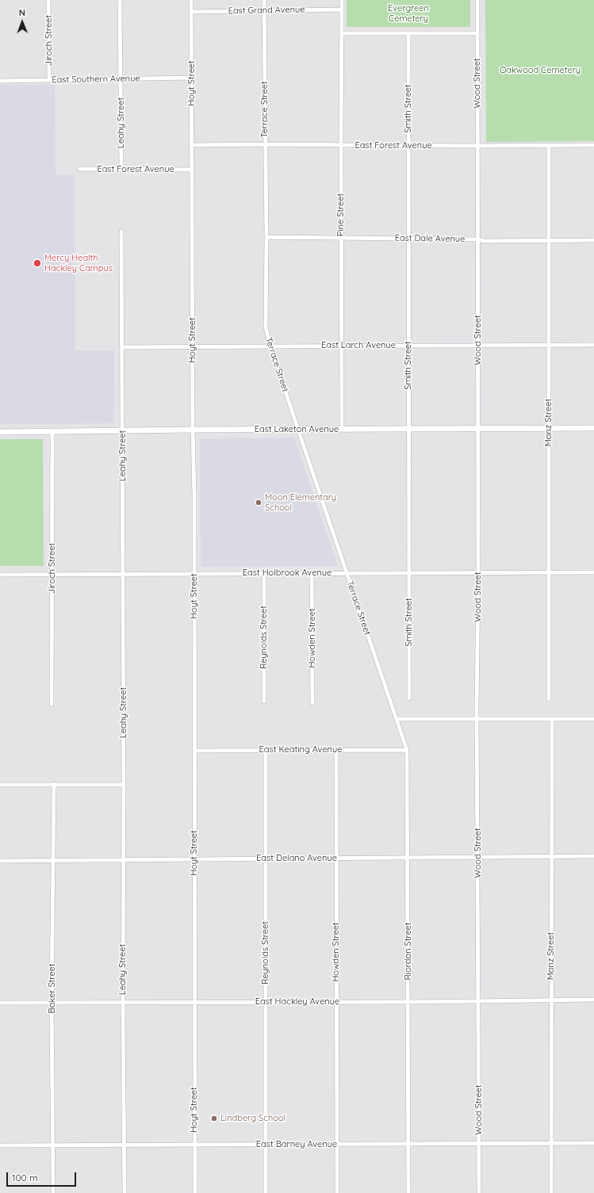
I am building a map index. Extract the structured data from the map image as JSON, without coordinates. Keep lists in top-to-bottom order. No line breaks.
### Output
{"streets":{"main road":["East Laketon Avenue"],"street":["East Grand Avenue","Jiroch Street","East Southern Avenue","Hoyt Street","Wood Street","Smith Street","Terrace Street","Leahy Street","East Forest Avenue","Pine Street","East Dale Avenue","East Larch Avenue","Manz Street","East Holbrook Avenue","Reynolds Street","Howden Street","East Keating Avenue","East Delano Avenue","Riordan Street","Baker Street","East Hackley Avenue","East Barney Avenue"]},"crossings":[["East Grand Avenue","Hoyt Street"],["East Grand Avenue","Terrace Street"],["East Grand Avenue","Pine Street"],["Jiroch Street","East Southern Avenue"],["Jiroch Street","East Laketon Avenue"],["Jiroch Street","East Holbrook Avenue"],["East Southern Avenue","Hoyt Street"],["East Southern Avenue","Leahy Street"],["Hoyt Street","East Forest Avenue"],["Hoyt Street","East Larch Avenue"],["Hoyt Street","East Laketon Avenue"],["Hoyt Street","East Holbrook Avenue"],["Hoyt Street","East Keating Avenue"],["Hoyt Street","East Delano Avenue"],["Hoyt Street","East Hackley Avenue"],["Hoyt Street","East Barney Avenue"],["Wood Street","East Forest Avenue"],["Wood Street","East Dale Avenue"],["Wood Street","East Larch Avenue"],["Wood Street","East Laketon Avenue"],["Wood Street","East Holbrook Avenue"],["Wood Street","East Delano Avenue"],["Wood Street","East Hackley Avenue"],["Wood Street","East Barney Avenue"],["Smith Street","East Forest Avenue"],["Smith Street","East Dale Avenue"],["Smith Street","East Larch Avenue"],["Smith Street","East Laketon Avenue"],["Smith Street","East Holbrook Avenue"],["Terrace Street","East Forest Avenue"],["Terrace Street","East Dale Avenue"],["Terrace Street","East Larch Avenue"],["Terrace Street","East Laketon Avenue"],["Terrace Street","East Holbrook Avenue"],["Terrace Street","Riordan Street"],["Leahy Street","East Forest Avenue"],["Leahy Street","East Larch Avenue"],["Leahy Street","East Laketon Avenue"],["Leahy Street","East Holbrook Avenue"],["Leahy Street","East Delano Avenue"],["Leahy Street","East Hackley Avenue"],["Leahy Street","East Barney Avenue"],["East Forest Avenue","Pine Street"],["East Forest Avenue","Manz Street"],["Pine Street","East Dale Avenue"],["Pine Street","East Larch Avenue"],["Pine Street","East Laketon Avenue"],["East Dale Avenue","Manz Street"],["East Larch Avenue","Manz Street"],["Manz Street","East Laketon Avenue"],["Manz Street","East Holbrook Avenue"],["Manz Street","East Delano Avenue"],["Manz Street","East Hackley Avenue"],["Manz Street","East Barney Avenue"],["East Holbrook Avenue","Reynolds Street"],["East Holbrook Avenue","Howden Street"],["Reynolds Street","East Keating Avenue"],["Reynolds Street","East Delano Avenue"],["Reynolds Street","East Hackley Avenue"],["Reynolds Street","East Barney Avenue"],["Howden Street","East Keating Avenue"],["Howden Street","East Delano Avenue"],["Howden Street","East Hackley Avenue"],["Howden Street","East Barney Avenue"],["East Keating Avenue","Riordan Street"],["East Delano Avenue","Riordan Street"],["East Delano Avenue","Baker Street"],["Riordan Street","East Hackley Avenue"],["Riordan Street","East Barney Avenue"],["Baker Street","East Hackley Avenue"],["Baker Street","East Barney Avenue"]],"parks":["Evergreen Cemetery","Oakwood Cemetery"],"places":["Mercy Health Hackley Campus","Moon Elementary School","Lindberg School"],"scale_bar":"100 m","north":"top"}
